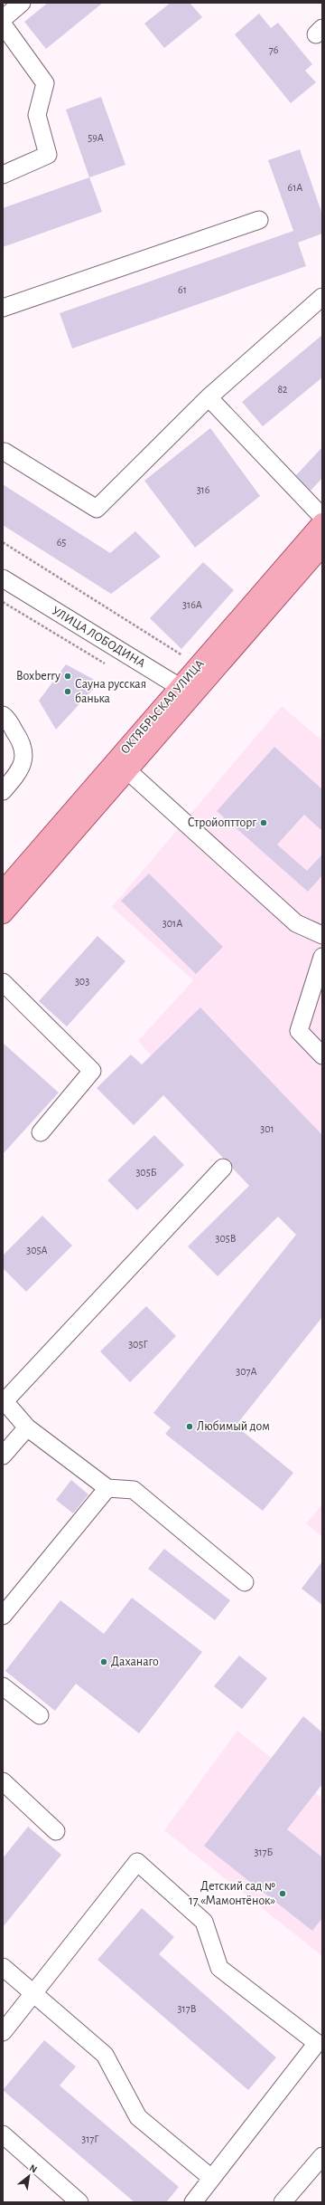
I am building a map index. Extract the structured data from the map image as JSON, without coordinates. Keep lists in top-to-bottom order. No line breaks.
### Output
{"streets":{"main road":["ОКТЯБРЬСКАЯ УЛИЦА"],"street":["УЛИЦА ЛОБОДИНА"]},"crossings":[["УЛИЦА ЛОБОДИНА","ОКТЯБРЬСКАЯ УЛИЦА"]],"places":["Boxberry","Сауна русская банька","Стройоптторг","Любимый дом","Даханаго","Детский сад № 17 «Мамонтёнок»"],"house_numbers":["76","59А","61А","61","82","316","65","316А","301А","303","301","305Б","305В","305А","305Г","307А","317Б","317В","317Г"],"north":"top right"}
